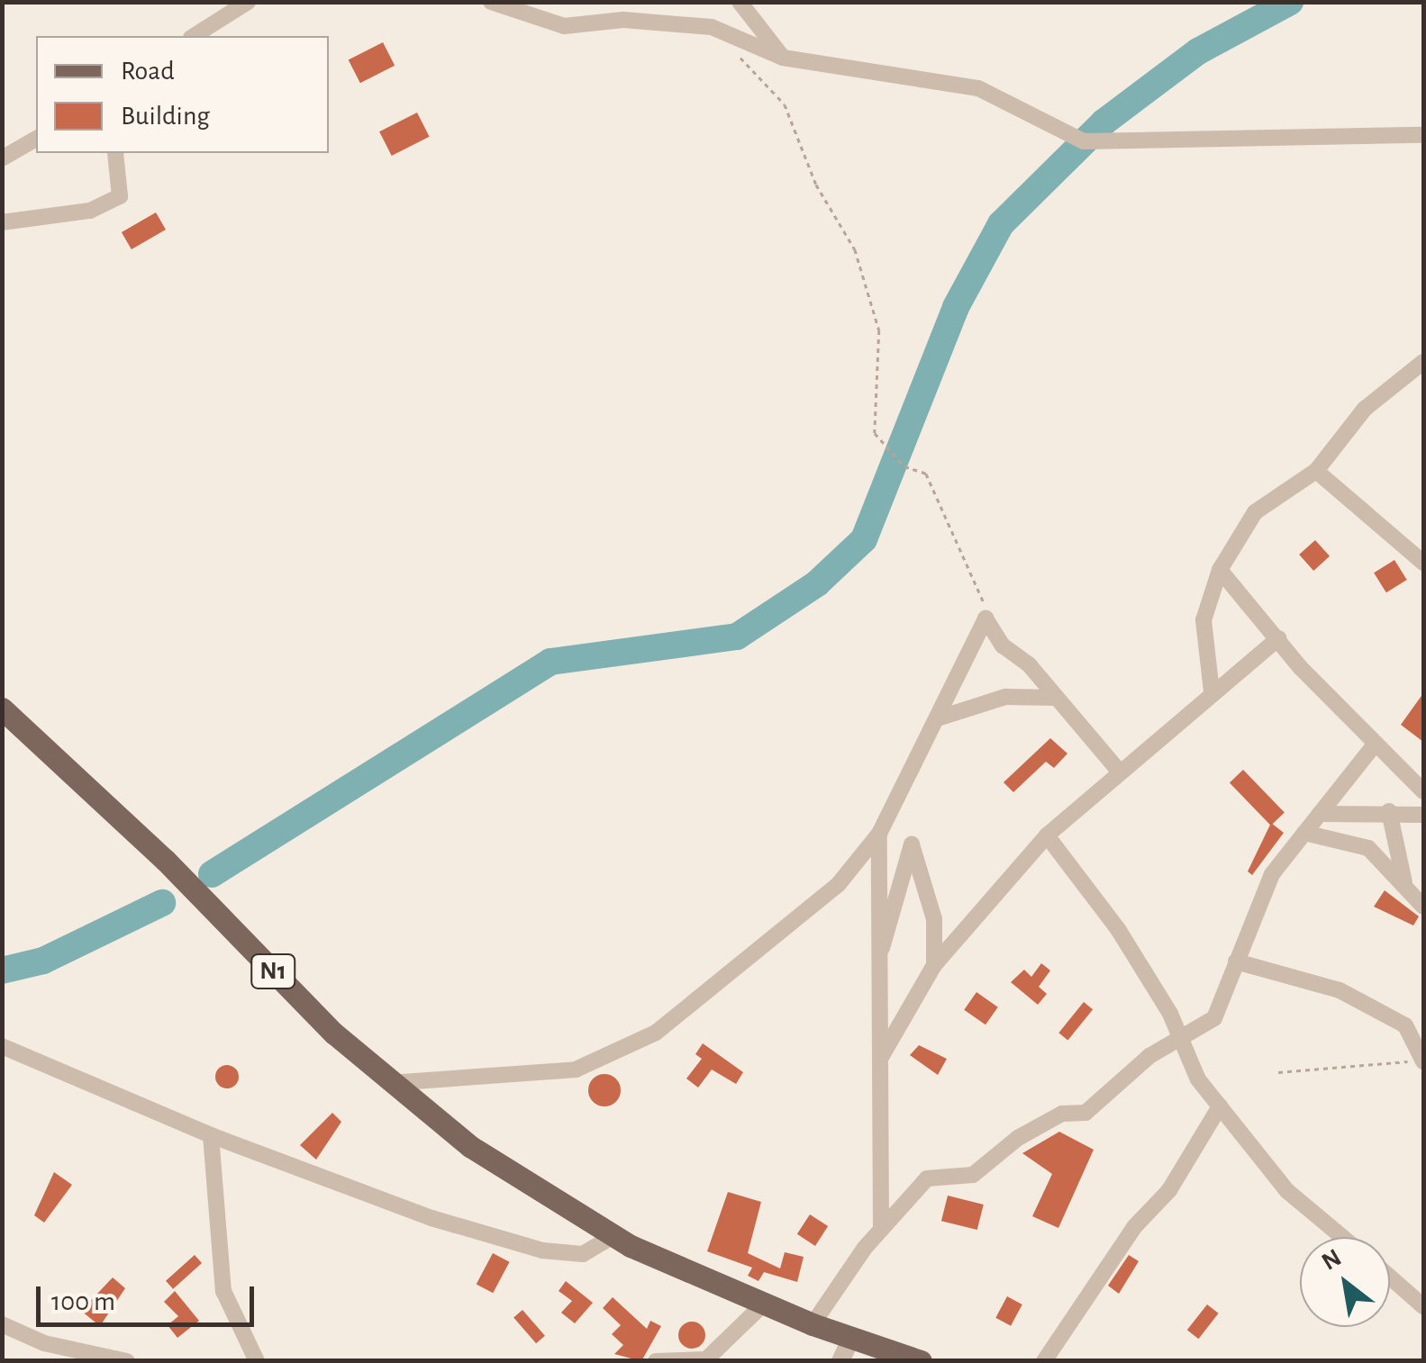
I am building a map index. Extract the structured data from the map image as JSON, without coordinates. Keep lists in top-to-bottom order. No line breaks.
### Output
{"streets":{"main road":["N1"]},"legend":["Road","Building"],"scale_bar":"100 m","north":"top left"}
